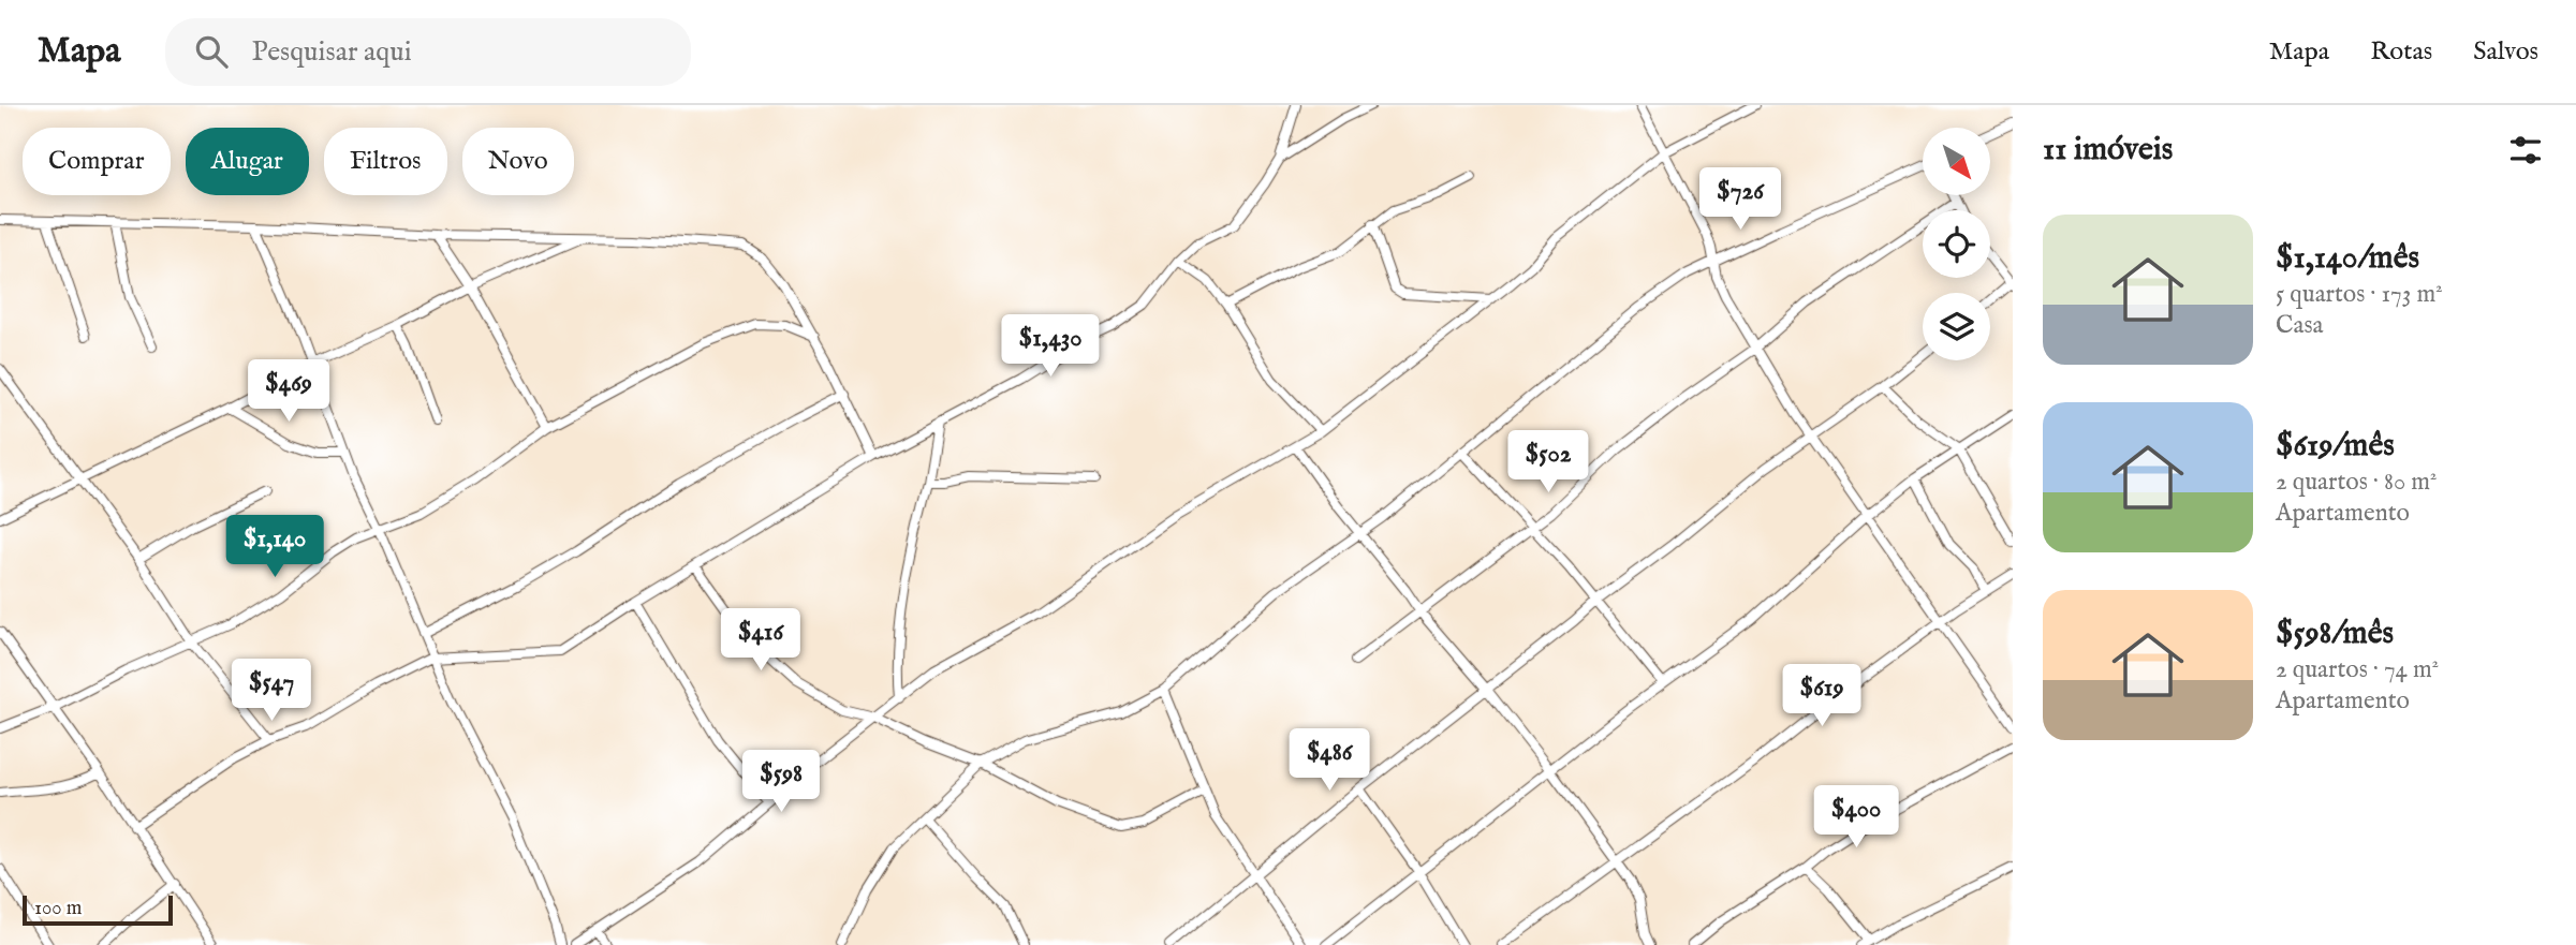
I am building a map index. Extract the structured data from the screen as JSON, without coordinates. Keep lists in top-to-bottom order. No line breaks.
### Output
{"scale_bar":"100 m","north":"bottom right","page":{"header":"Mapa","search":"Pesquisar aqui","nav":["Mapa","Rotas","Salvos"],"heading":"11 imóveis","chip":["Comprar","Alugar","Filtros","Novo"],"price":["$726","$1,430","$469","$502","$1,140","$416","$547","$619","$486","$598","$400"],"list":[{"name":"$1,140/mês","note":"5 quartos · 173 m² · Casa"},{"name":"$619/mês","note":"2 quartos · 80 m² · Apartamento"},{"name":"$598/mês","note":"2 quartos · 74 m² · Apartamento"}],"scale":"100 m"}}
